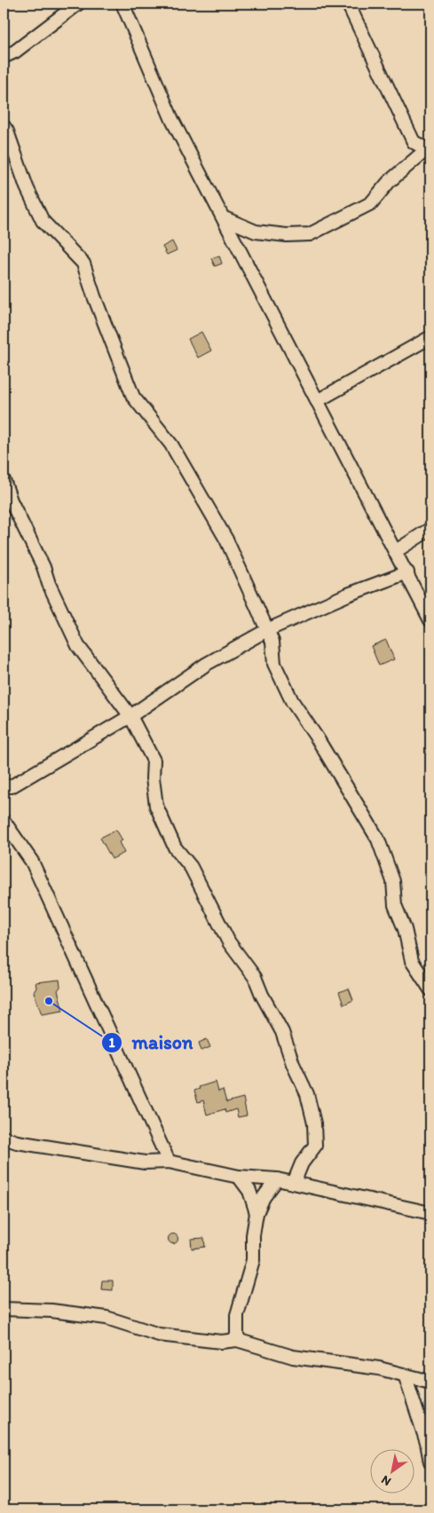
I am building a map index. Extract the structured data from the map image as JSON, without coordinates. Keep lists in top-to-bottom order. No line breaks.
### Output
{"places":["maison"],"north":"bottom left"}
